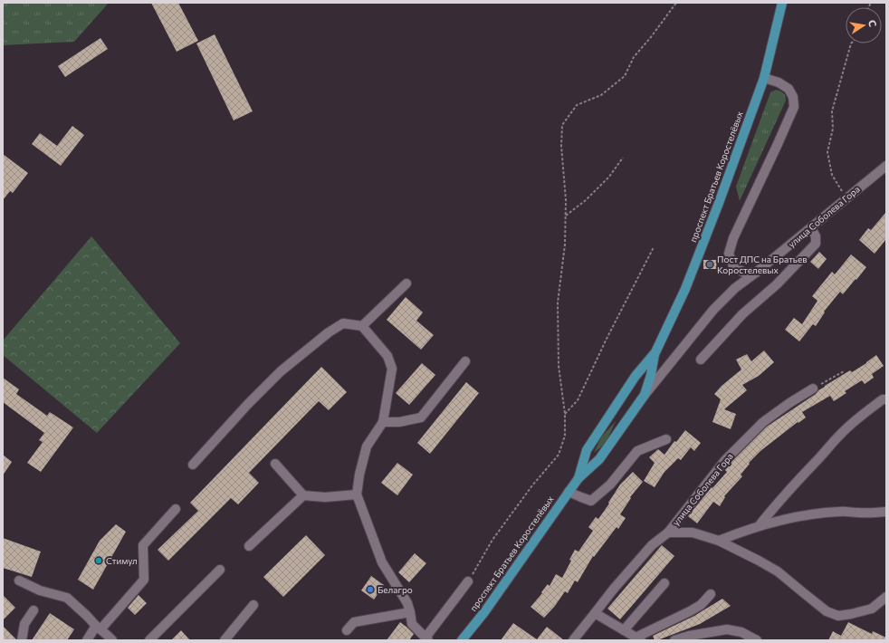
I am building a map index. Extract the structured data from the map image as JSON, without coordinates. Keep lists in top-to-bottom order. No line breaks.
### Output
{"streets":{"main road":["проспект Братьев Коростелёвых"],"street":["улица Соболева Гора"]},"crossings":[["проспект Братьев Коростелёвых","улица Соболева Гора"]],"places":["Пост ДПС на Братьев Коростелевых","Стимул","Белагро"],"north":"right"}
